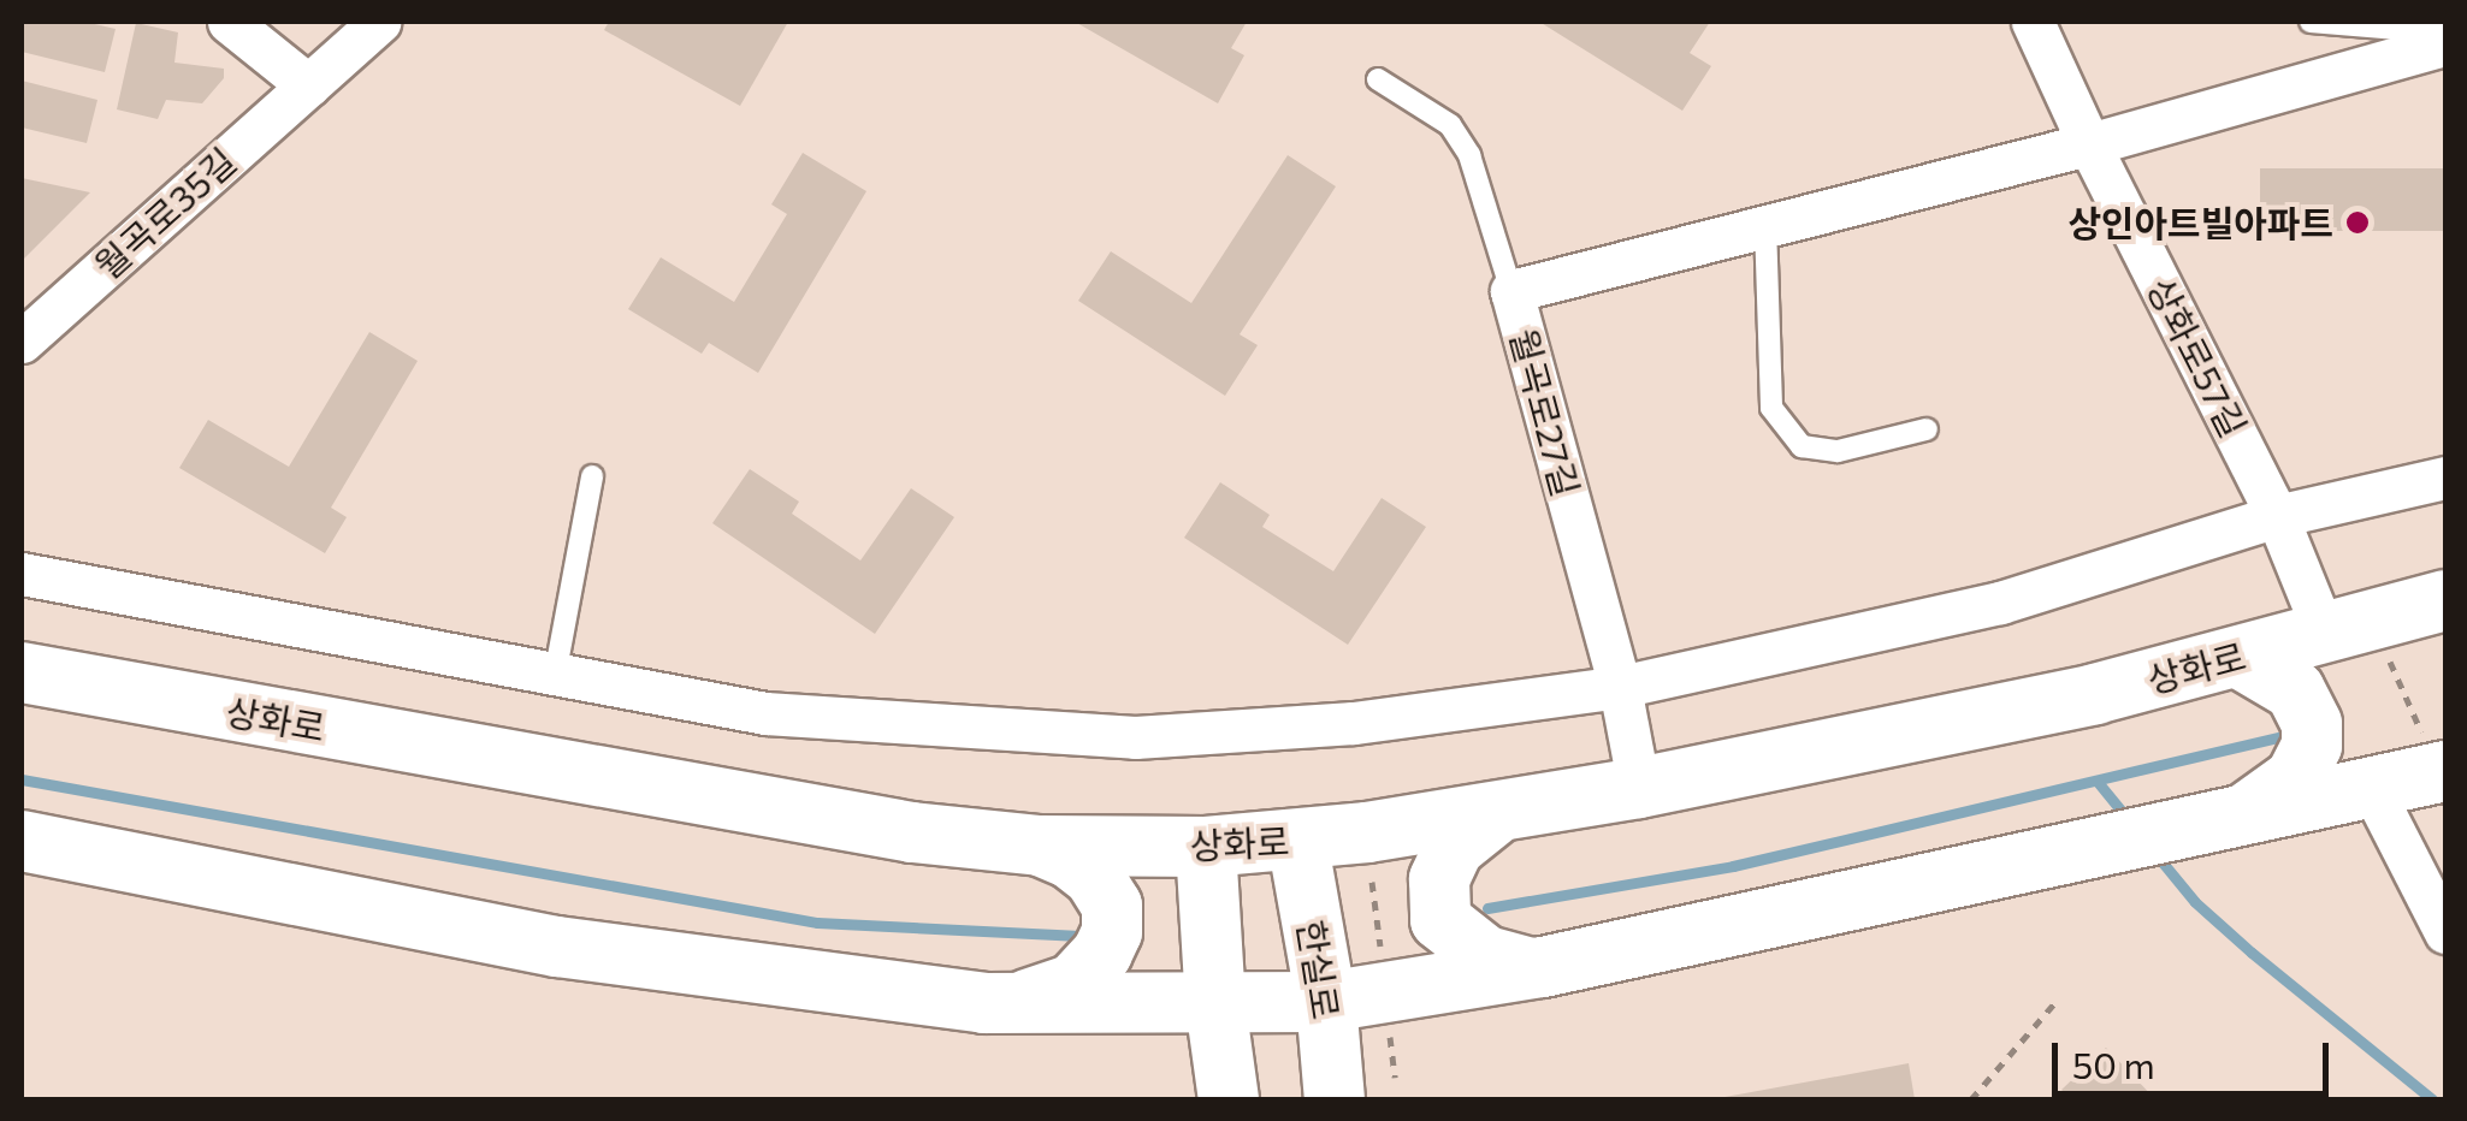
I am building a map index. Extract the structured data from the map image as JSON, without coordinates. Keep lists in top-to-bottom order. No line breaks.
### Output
{"streets":{"main road":["상화로","한실로"],"street":["월곡로35길","상화로57길","월곡로27길"]},"crossings":[["상화로57길","월곡로27길"],["상화로57길","상화로"],["월곡로27길","상화로"],["상화로","한실로"]],"places":["상인아트빌아파트"],"scale_bar":"50 m"}
